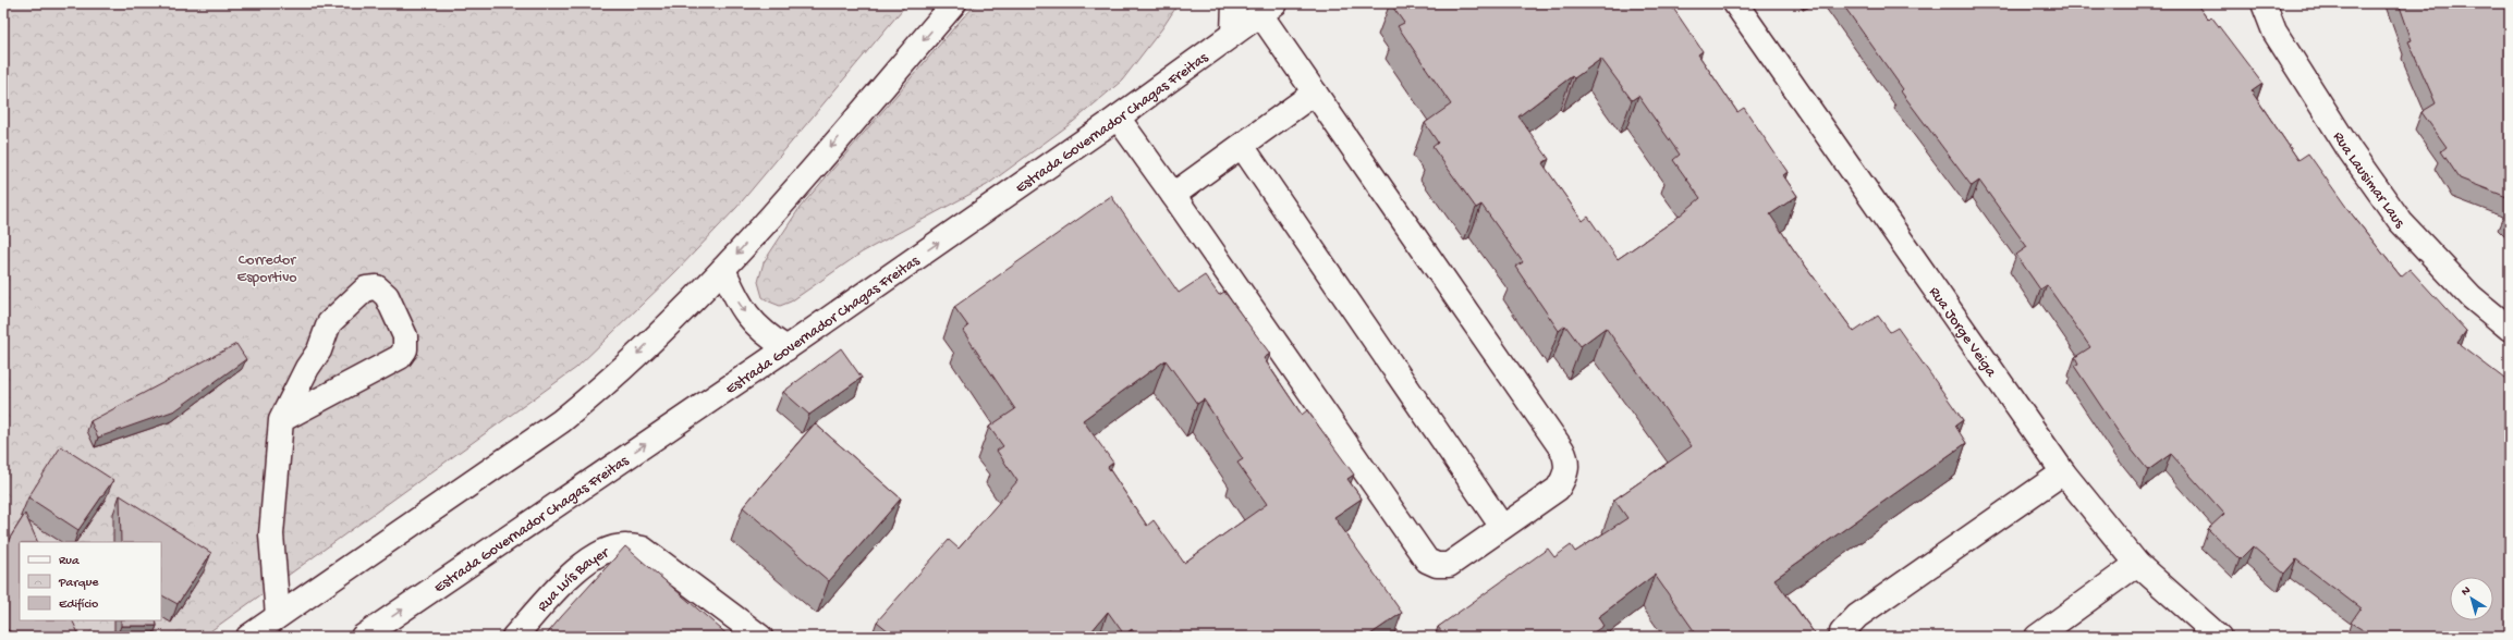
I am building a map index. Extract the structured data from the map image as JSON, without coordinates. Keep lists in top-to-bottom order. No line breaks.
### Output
{"streets":{"street":["Estrada Governador Chagas Freitas","Rua Lausimar Laus","Rua Jorge Veiga","Rua Luís Bayer"]},"parks":["Corredor Esportivo"],"legend":["Rua","Parque","Edifício"],"north":"top left"}
